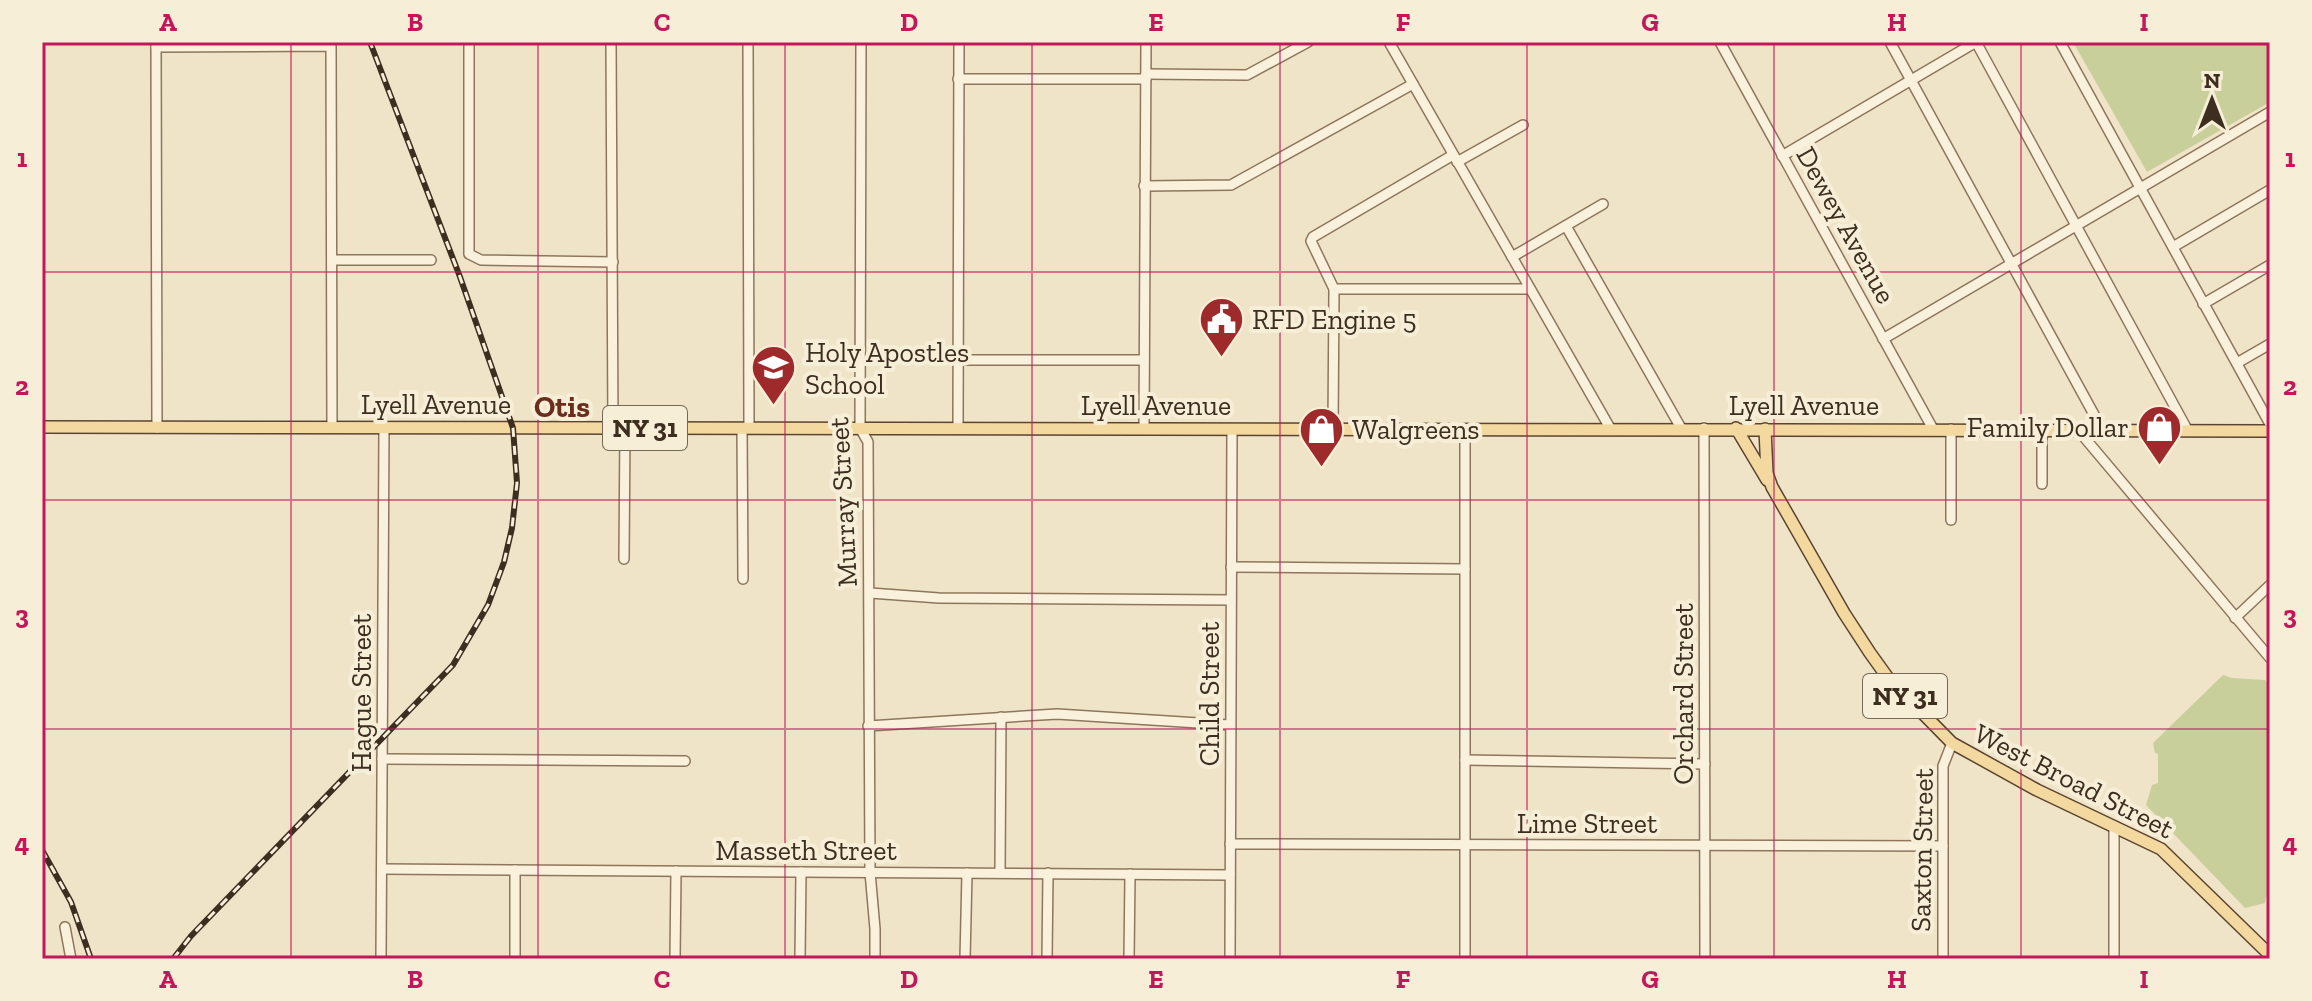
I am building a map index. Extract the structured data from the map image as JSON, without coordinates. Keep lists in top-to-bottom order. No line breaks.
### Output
{"streets":{"main road":["Lyell Avenue","NY 31","West Broad Street"],"street":["Dewey Avenue","Murray Street","Hague Street","Child Street","Orchard Street","Lime Street","Masseth Street","Saxton Street"]},"crossings":[["Dewey Avenue","Lyell Avenue"],["Lyell Avenue","NY 31"],["Lyell Avenue","Murray Street"],["Lyell Avenue","Hague Street"],["Lyell Avenue","Child Street"],["Lyell Avenue","Orchard Street"],["Lyell Avenue","West Broad Street"],["NY 31","West Broad Street"],["Murray Street","Masseth Street"],["Hague Street","Masseth Street"],["Child Street","Lime Street"],["Child Street","Masseth Street"],["Orchard Street","Lime Street"],["West Broad Street","Saxton Street"],["Lime Street","Saxton Street"]],"districts":["Otis"],"places":{"public building":["RFD Engine 5"],"school or university":["Holy Apostles School"],"shop":["Family Dollar","Walgreens"]},"north":"top","grid":{"columns":["A","B","C","D","E","F","G","H","I"],"rows":["1","2","3","4"]}}
